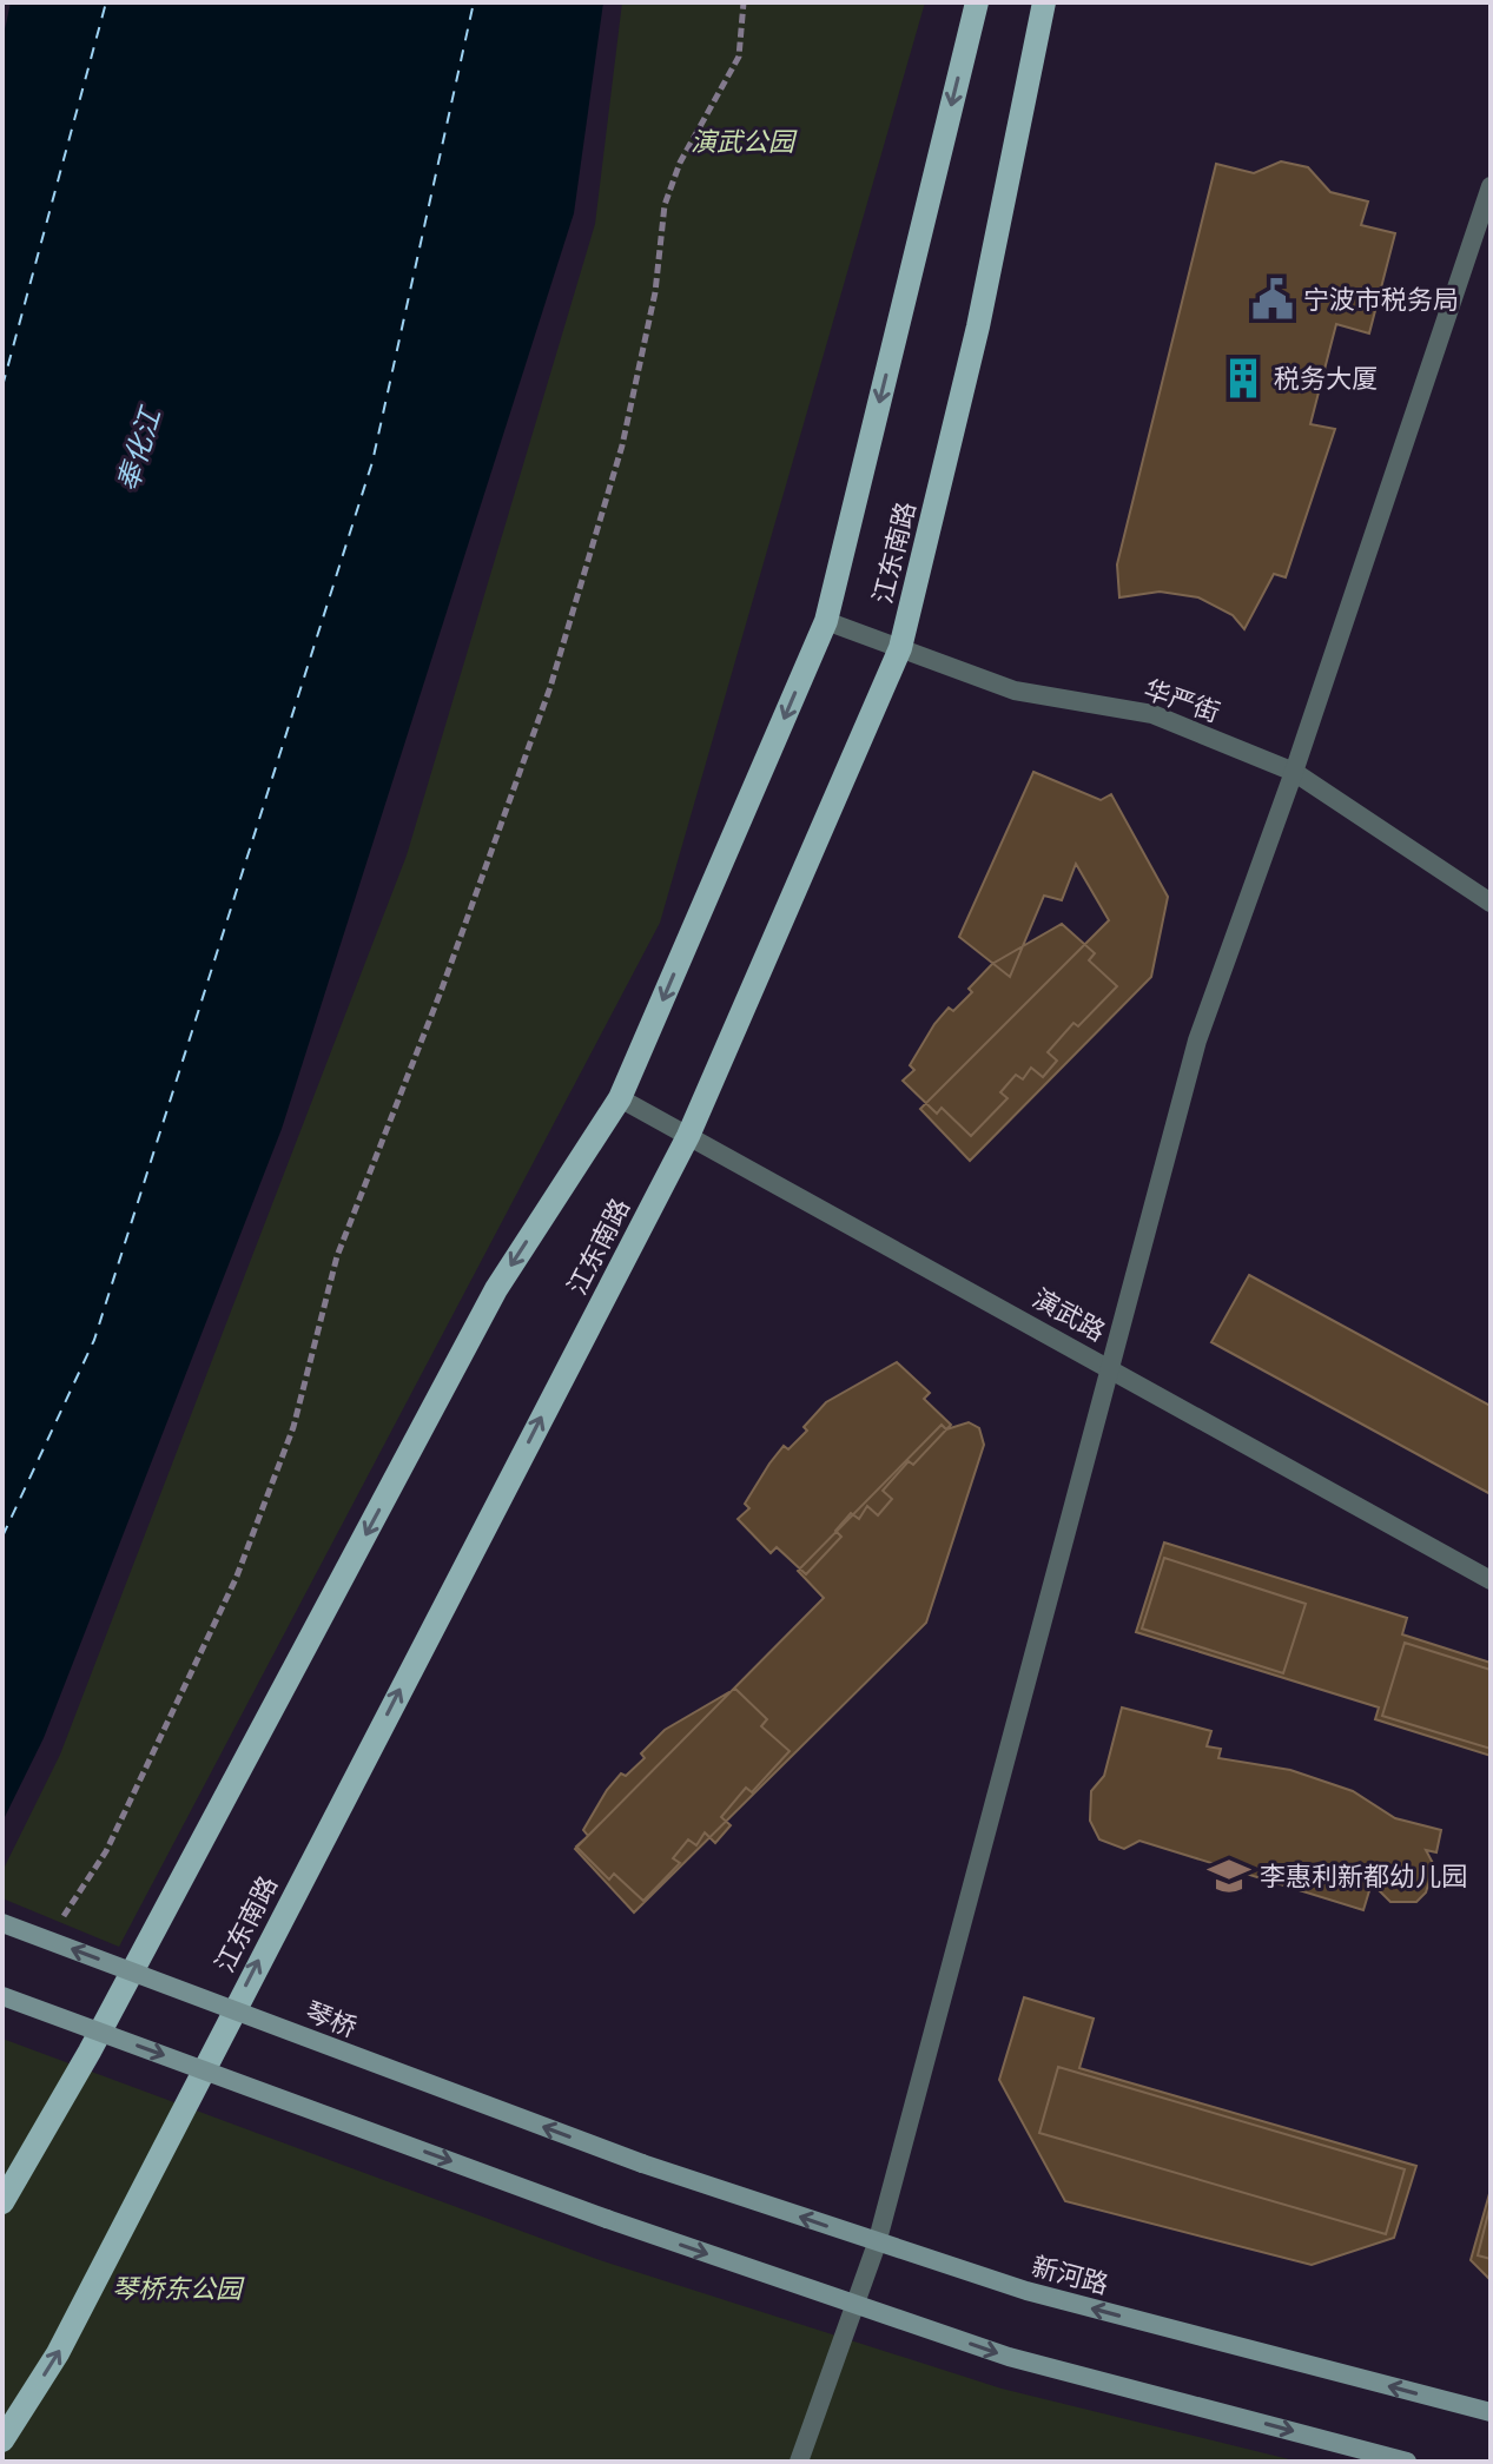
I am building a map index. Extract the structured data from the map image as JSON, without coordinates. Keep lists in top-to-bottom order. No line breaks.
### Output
{"streets":{"main road":["江东南路","琴桥","新河路"],"street":["华严街","演武路"]},"crossings":[["江东南路","华严街"],["江东南路","演武路"],["琴桥","新河路"]],"water":["奉化江"],"parks":["演武公园","琴桥东公园"],"places":{"public building":["宁波市税务局"],"building":["税务大厦"],"school or university":["李惠利新都幼儿园"]}}
